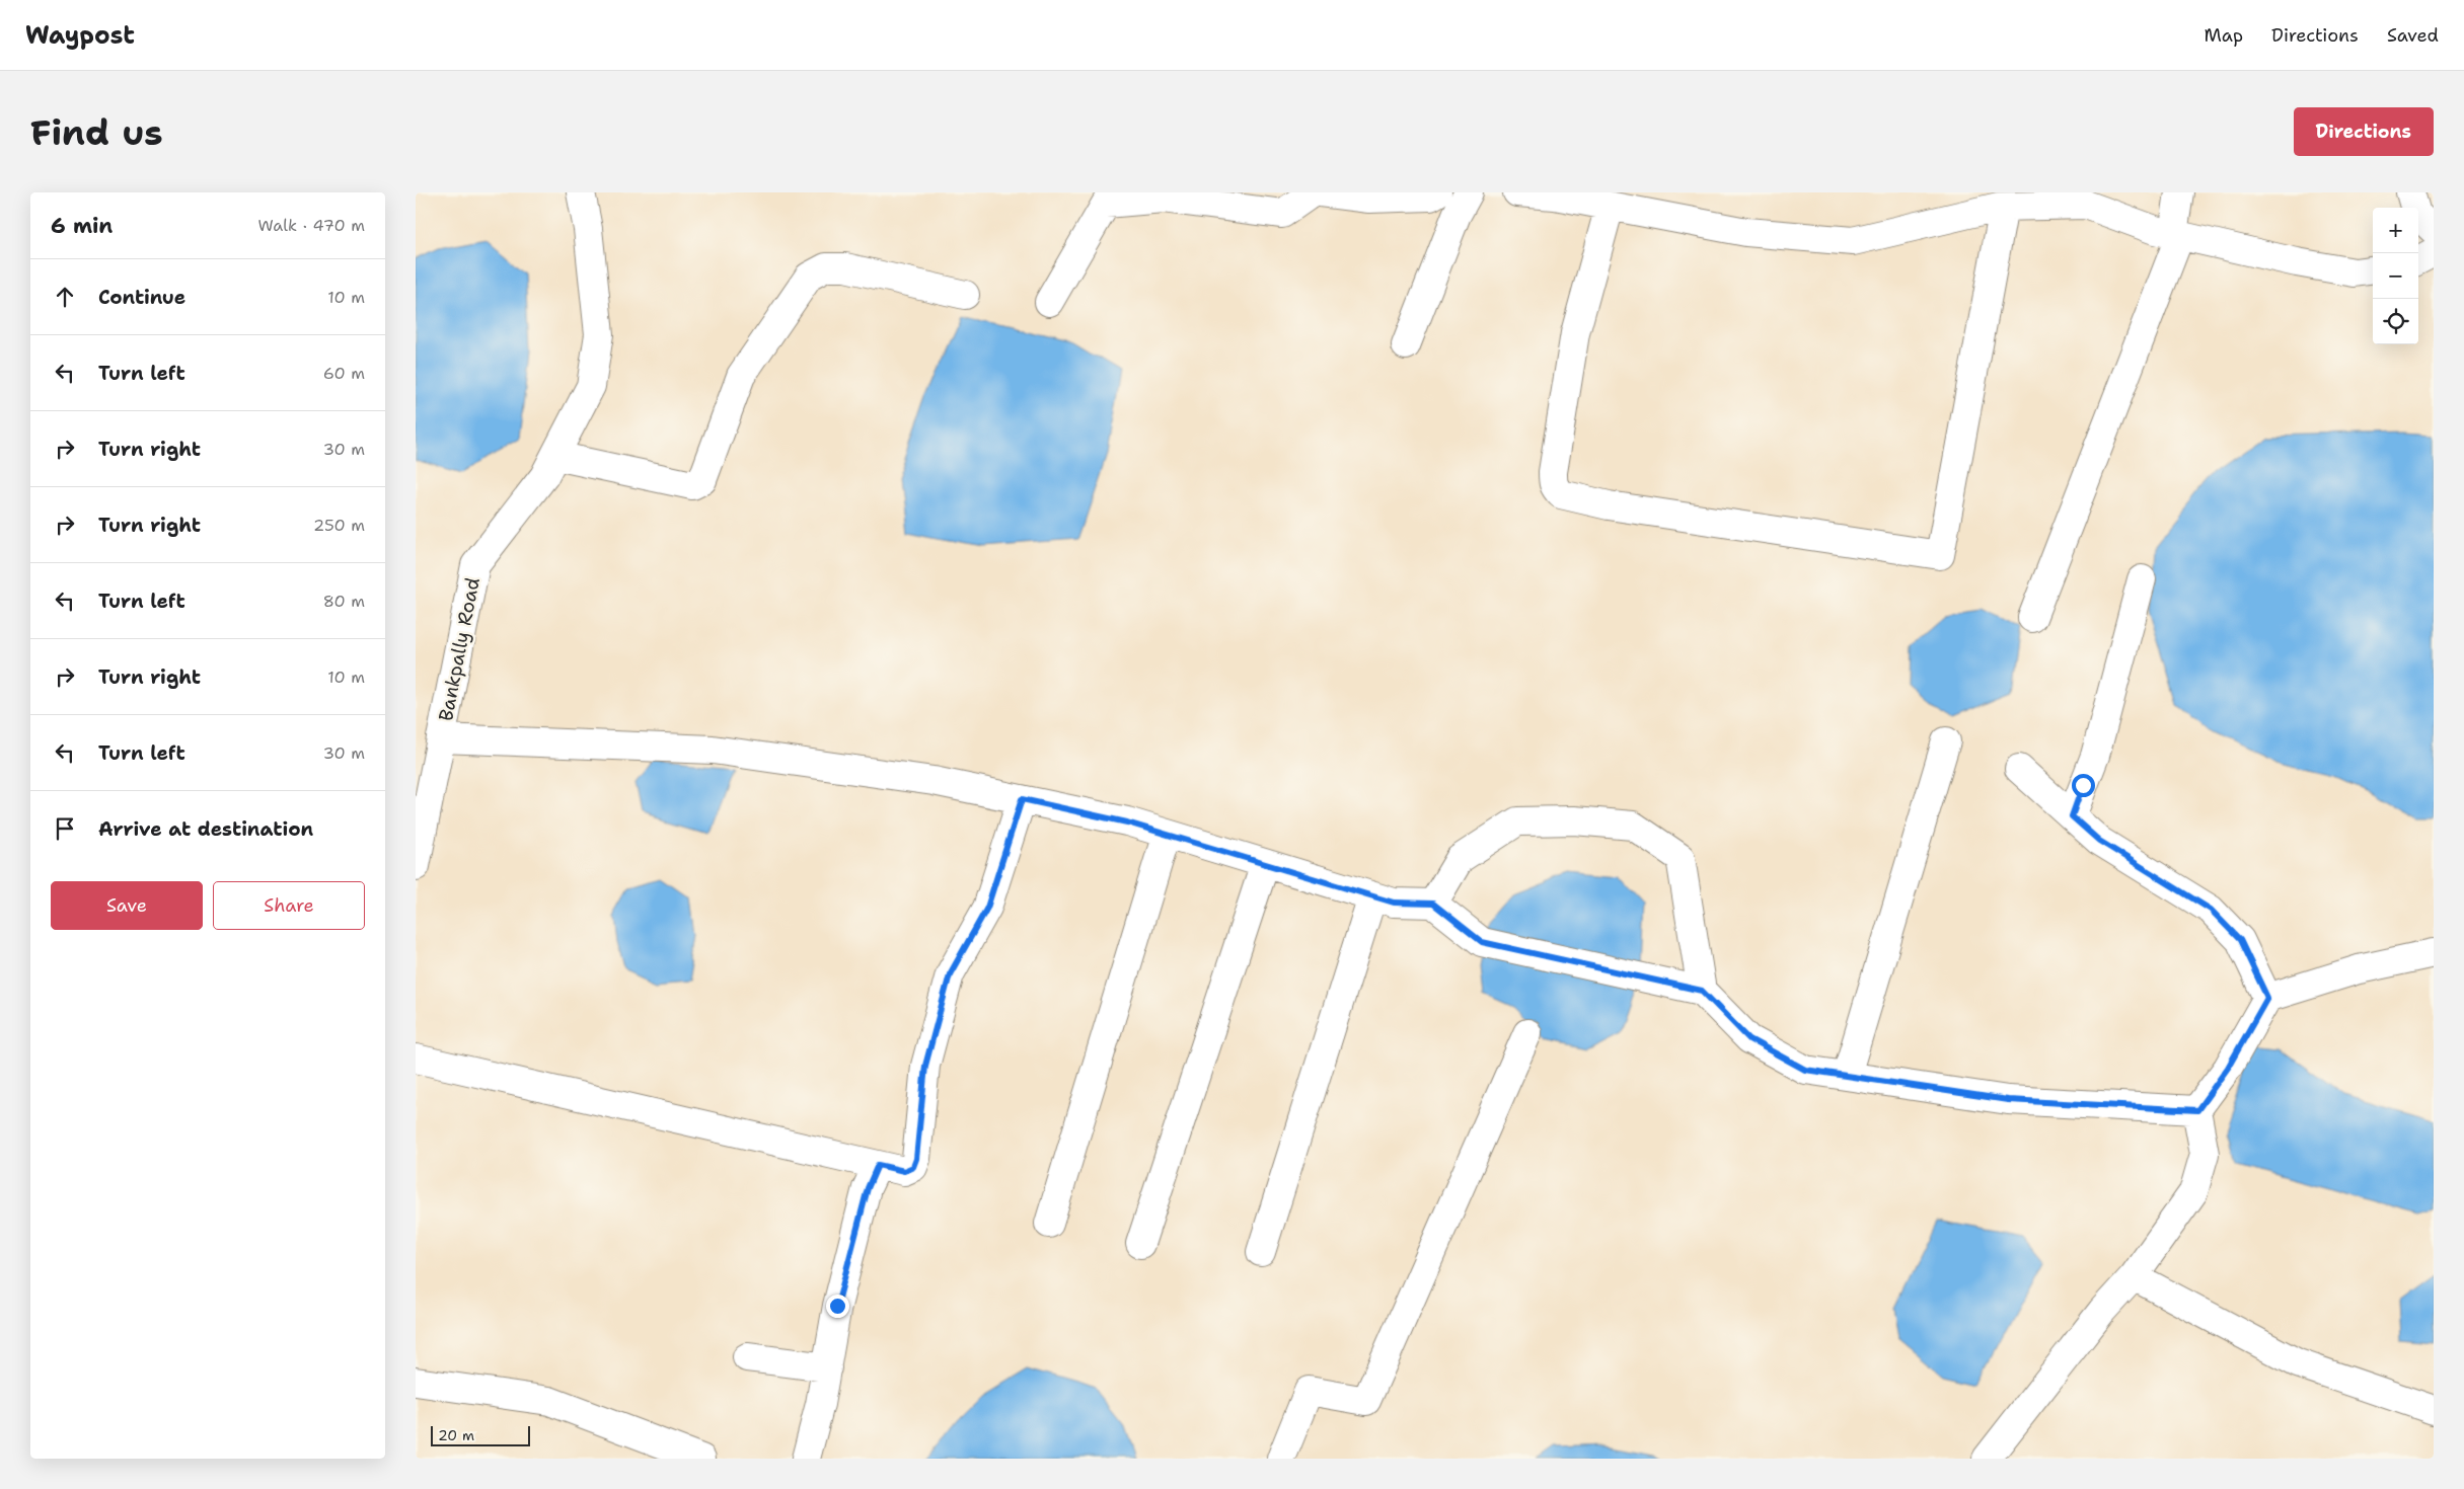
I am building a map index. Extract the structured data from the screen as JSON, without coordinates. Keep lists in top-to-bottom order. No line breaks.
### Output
{"streets":{"street":["Bankpally Road"]},"scale_bar":"20 m","page":{"header":"Waypost","nav":["Map","Directions","Saved"],"buttons":["Directions",["Save","Share"]],"title":"Find us","heading":["6 min","Walk · 470 m"],"map_buttons":["+","−"],"list":[["Continue","10 m"],["Turn left","60 m"],["Turn right","30 m"],["Turn right","250 m"],["Turn left","80 m"],["Turn right","10 m"],["Turn left","30 m"],"Arrive at destination"],"scale":"20 m"}}
